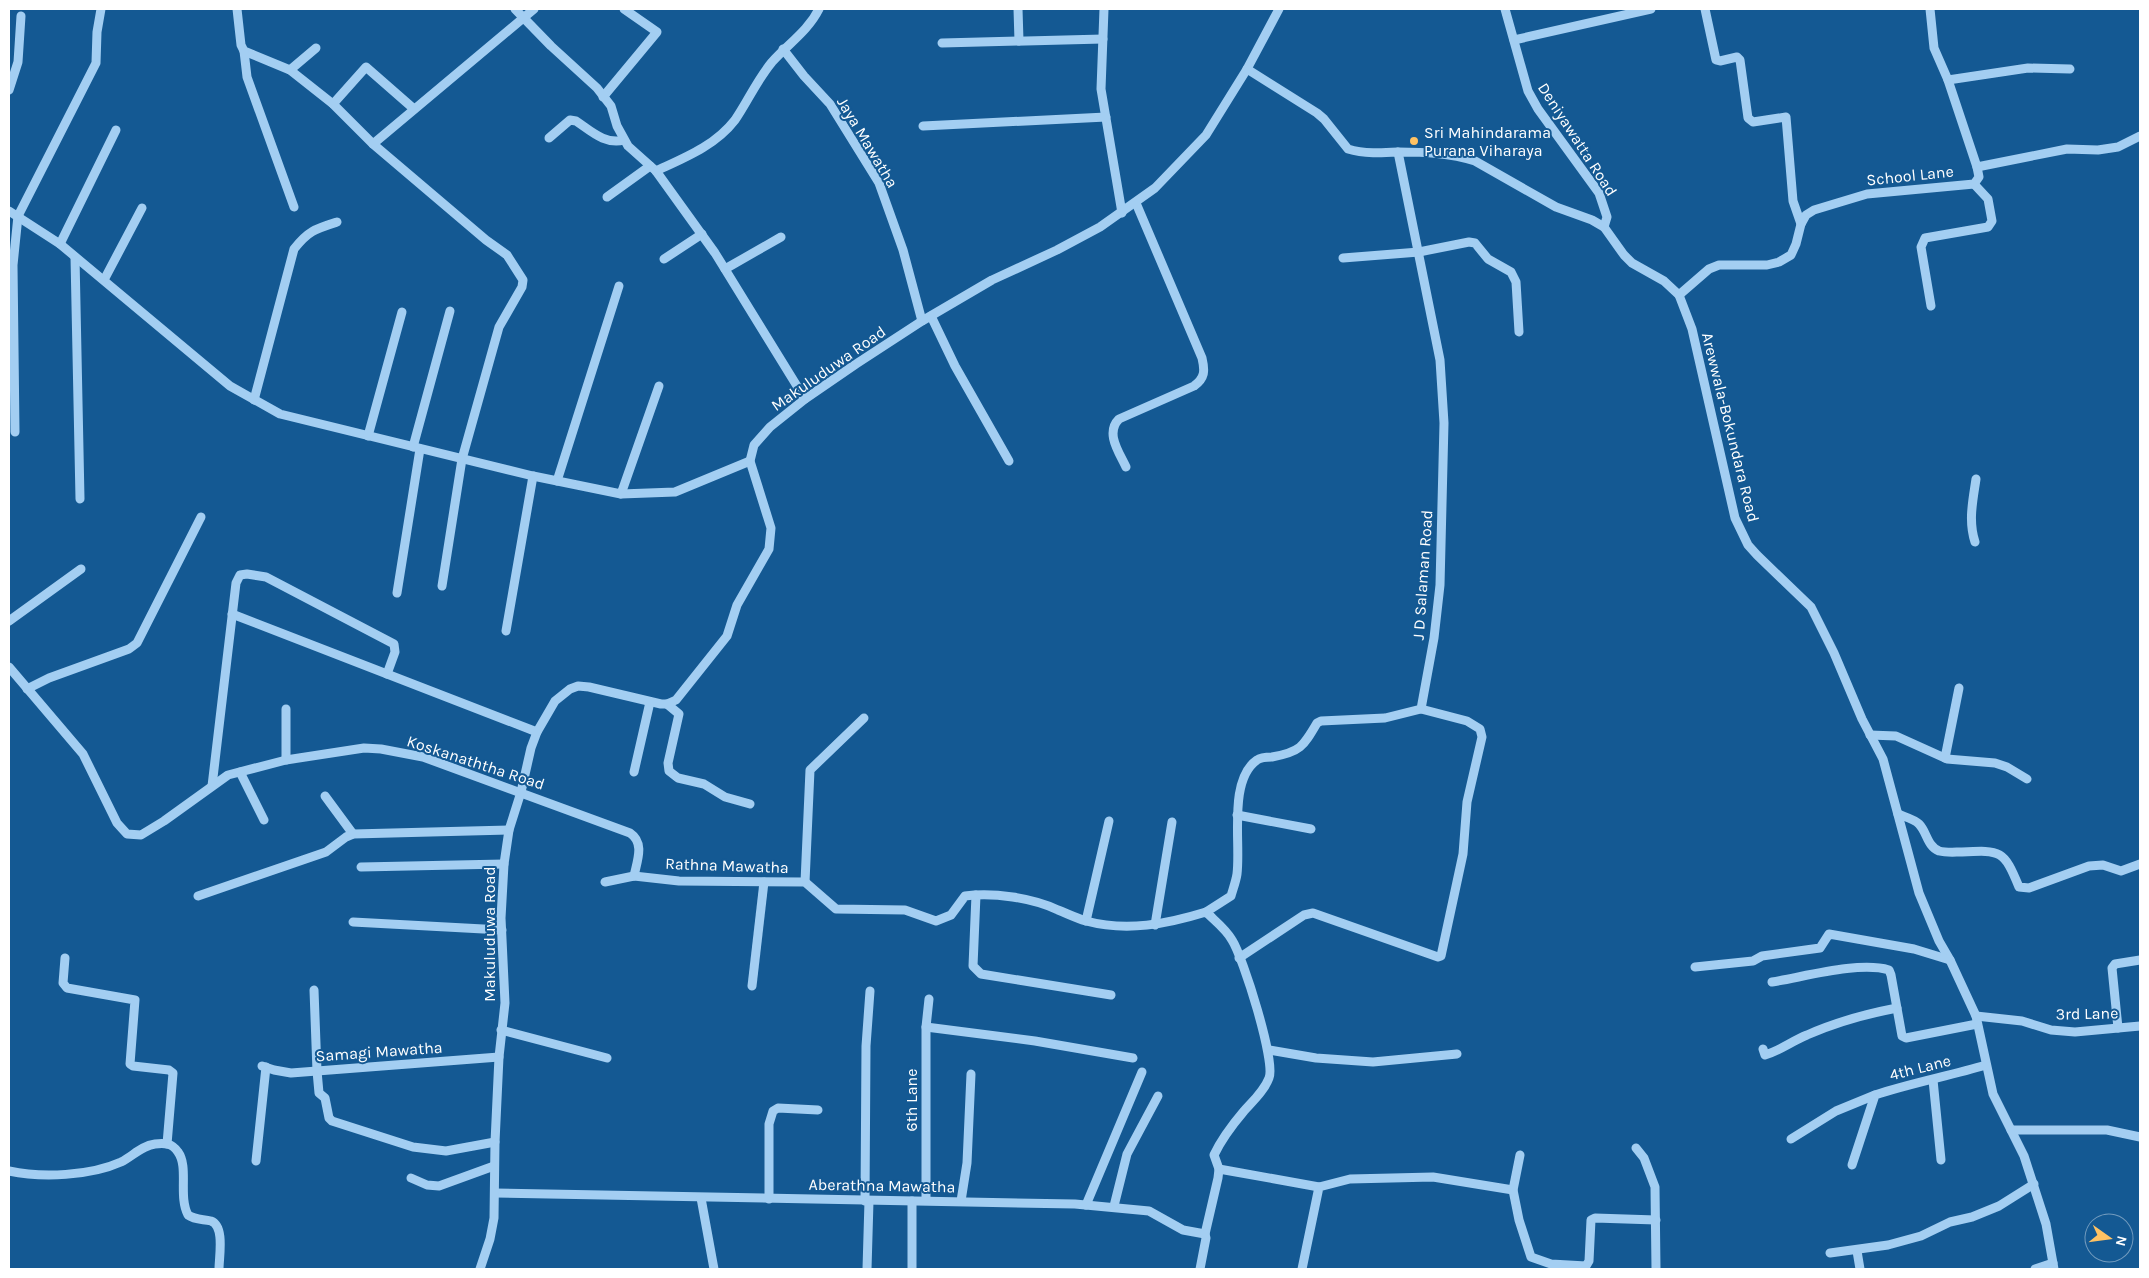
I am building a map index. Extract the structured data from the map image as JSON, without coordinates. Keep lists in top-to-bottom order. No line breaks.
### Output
{"streets":{"street":["Deniyawatta Road","Jaya Mawatha","School Lane","Makuluduwa Road","Arewwala-Bokundara Road","J D Salaman Road","Koskanaththa Road","Rathna Mawatha","3rd Lane","Samagi Mawatha","4th Lane","6th Lane","Aberathna Mawatha"]},"crossings":[["Deniyawatta Road","Arewwala-Bokundara Road"],["Jaya Mawatha","Makuluduwa Road"],["Makuluduwa Road","Arewwala-Bokundara Road"],["Makuluduwa Road","Koskanaththa Road"],["Makuluduwa Road","Samagi Mawatha"],["Makuluduwa Road","Aberathna Mawatha"],["Arewwala-Bokundara Road","J D Salaman Road"],["Arewwala-Bokundara Road","3rd Lane"],["Arewwala-Bokundara Road","4th Lane"],["Koskanaththa Road","Rathna Mawatha"],["6th Lane","Aberathna Mawatha"]],"places":["Sri Mahindarama Purana Viharaya"],"north":"right"}
